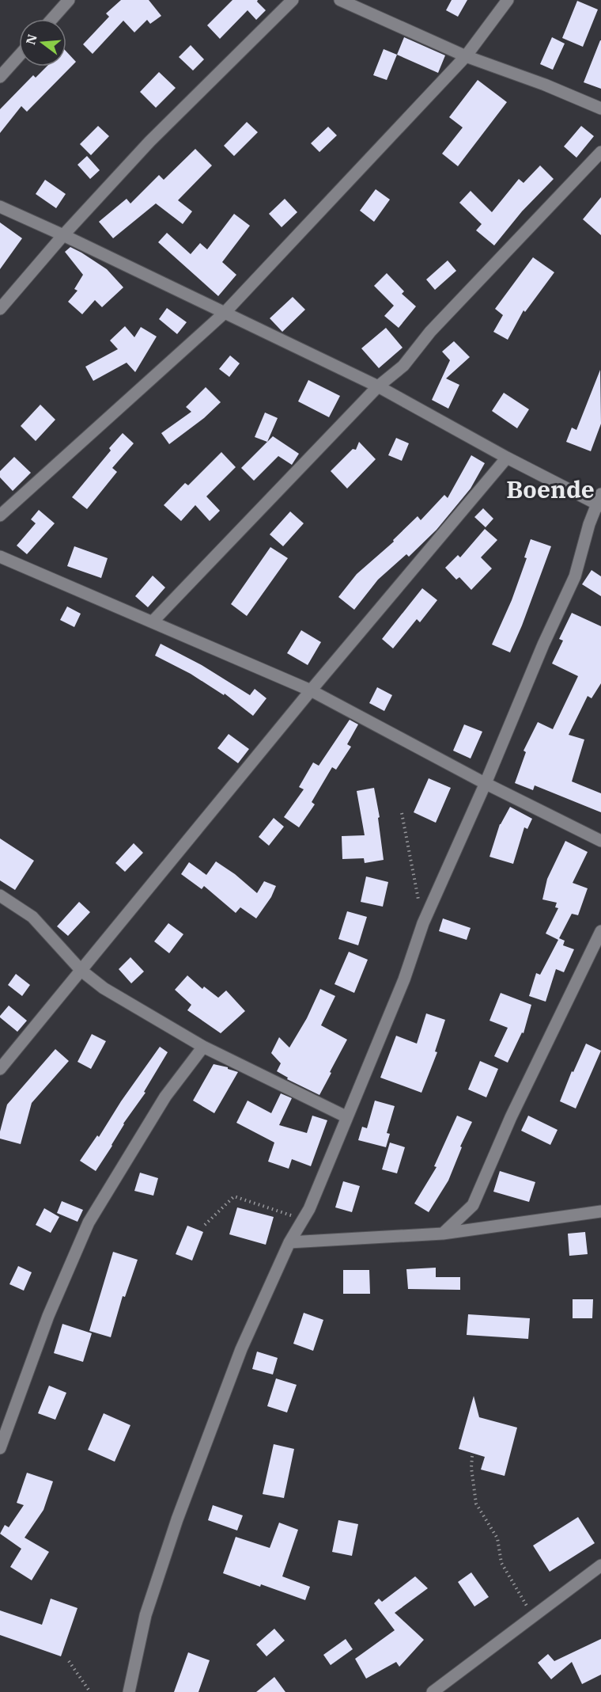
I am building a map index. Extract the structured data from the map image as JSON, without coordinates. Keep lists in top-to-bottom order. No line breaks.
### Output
{"districts":["Boende"],"north":"left"}
